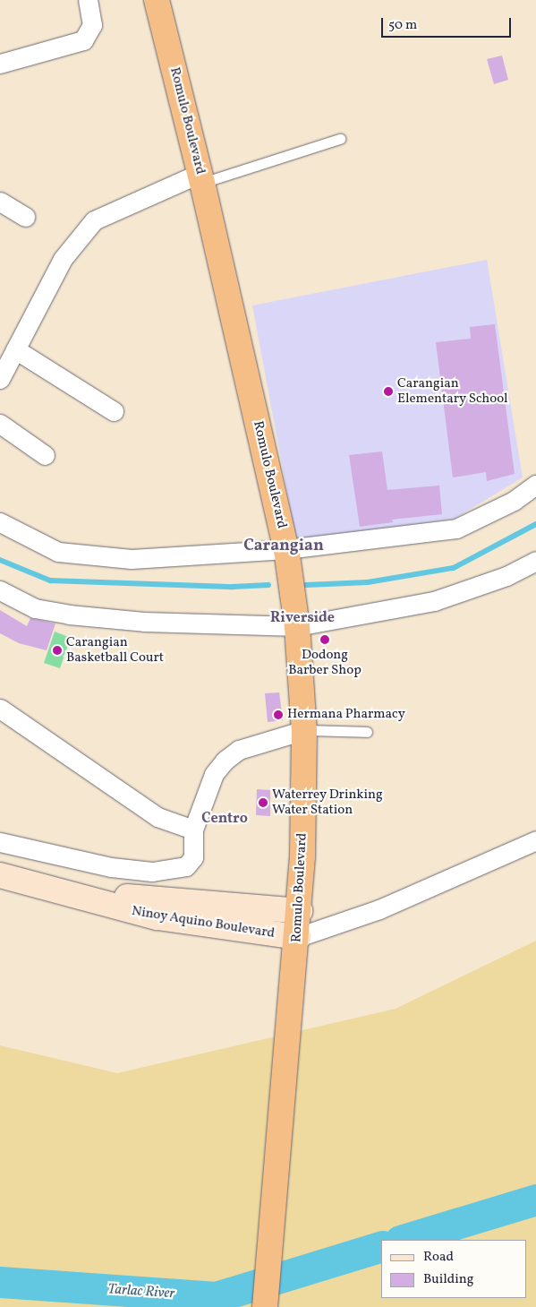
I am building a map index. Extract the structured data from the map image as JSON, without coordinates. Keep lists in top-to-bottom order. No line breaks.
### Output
{"streets":{"highway":["Romulo Boulevard"],"main road":["Ninoy Aquino Boulevard"]},"crossings":[["Romulo Boulevard","Ninoy Aquino Boulevard"]],"districts":["Carangian","Riverside","Centro"],"water":["Tarlac River"],"places":["Carangian Elementary School","Dodong Barber Shop","Carangian Basketball Court","Hermana Pharmacy","Waterrey Drinking Water Station"],"legend":["Road","Building"],"scale_bar":"50 m"}
